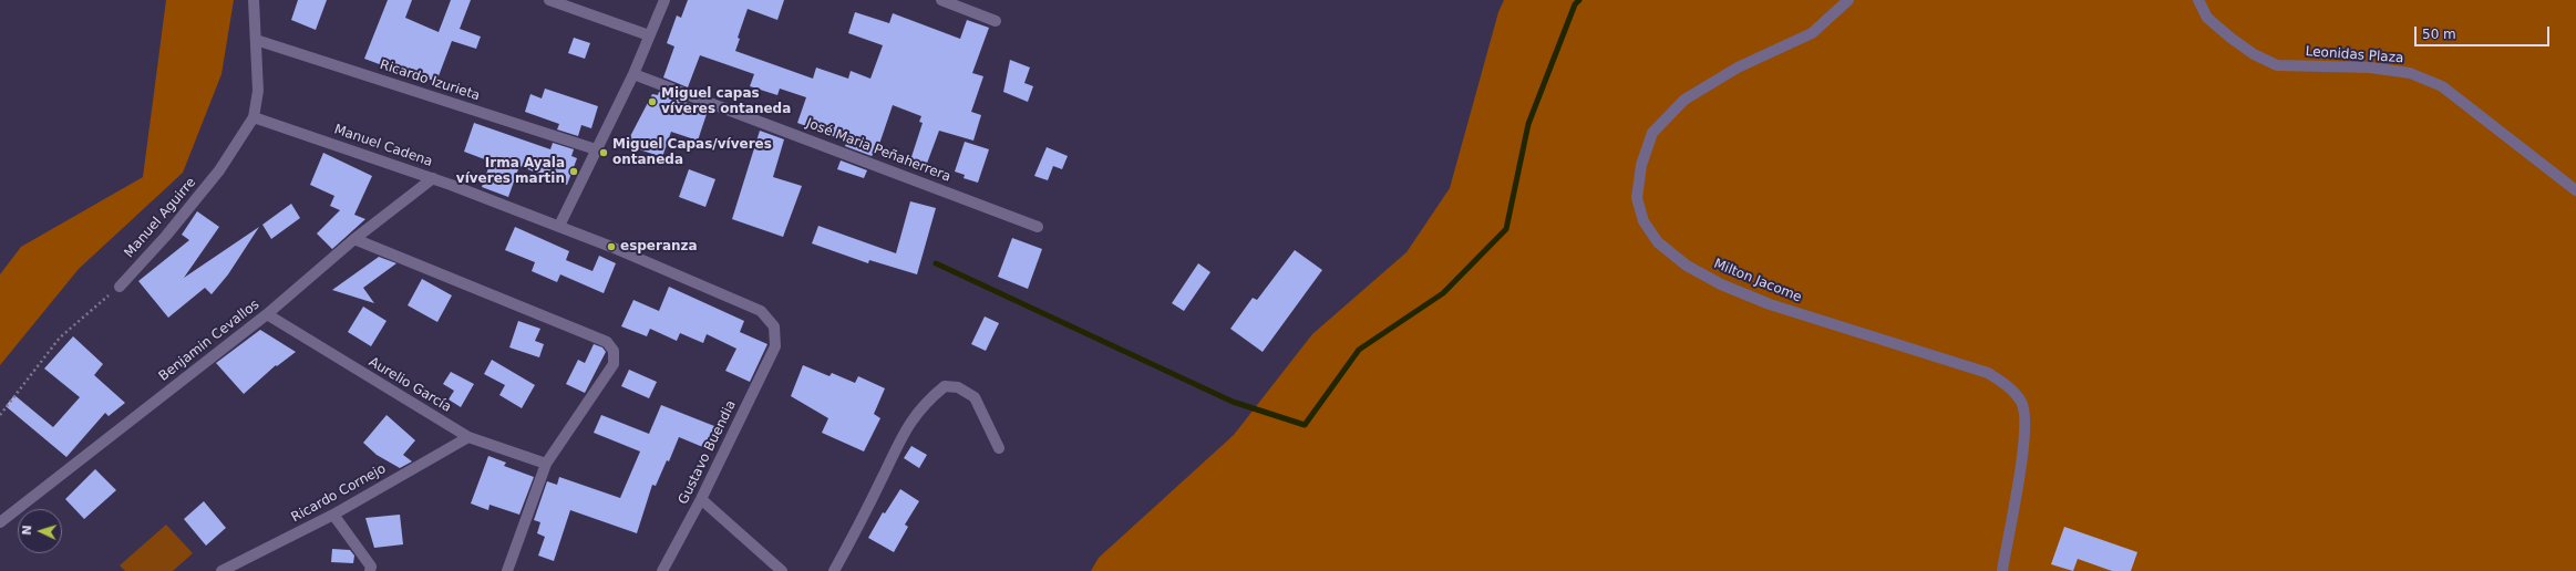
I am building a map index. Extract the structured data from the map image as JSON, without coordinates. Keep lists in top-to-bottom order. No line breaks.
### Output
{"streets":{"street":["Leonidas Plaza","Ricardo Izurieta","Manuel Cadena","José Maria Peñaherrera","Manuel Aguirre","Milton Jacome","Benjamin Cevallos","Aurelio García","Gustavo Buendia","Ricardo Cornejo"]},"crossings":[["Ricardo Izurieta","Manuel Aguirre"],["Manuel Cadena","Manuel Aguirre"],["Manuel Cadena","Benjamin Cevallos"],["Manuel Cadena","Gustavo Buendia"],["Benjamin Cevallos","Aurelio García"],["Aurelio García","Ricardo Cornejo"]],"places":["Miguel capas víveres ontaneda","Miguel Capas/víveres ontaneda","Irma Ayala víveres martin","esperanza"],"scale_bar":"50 m","north":"left"}
